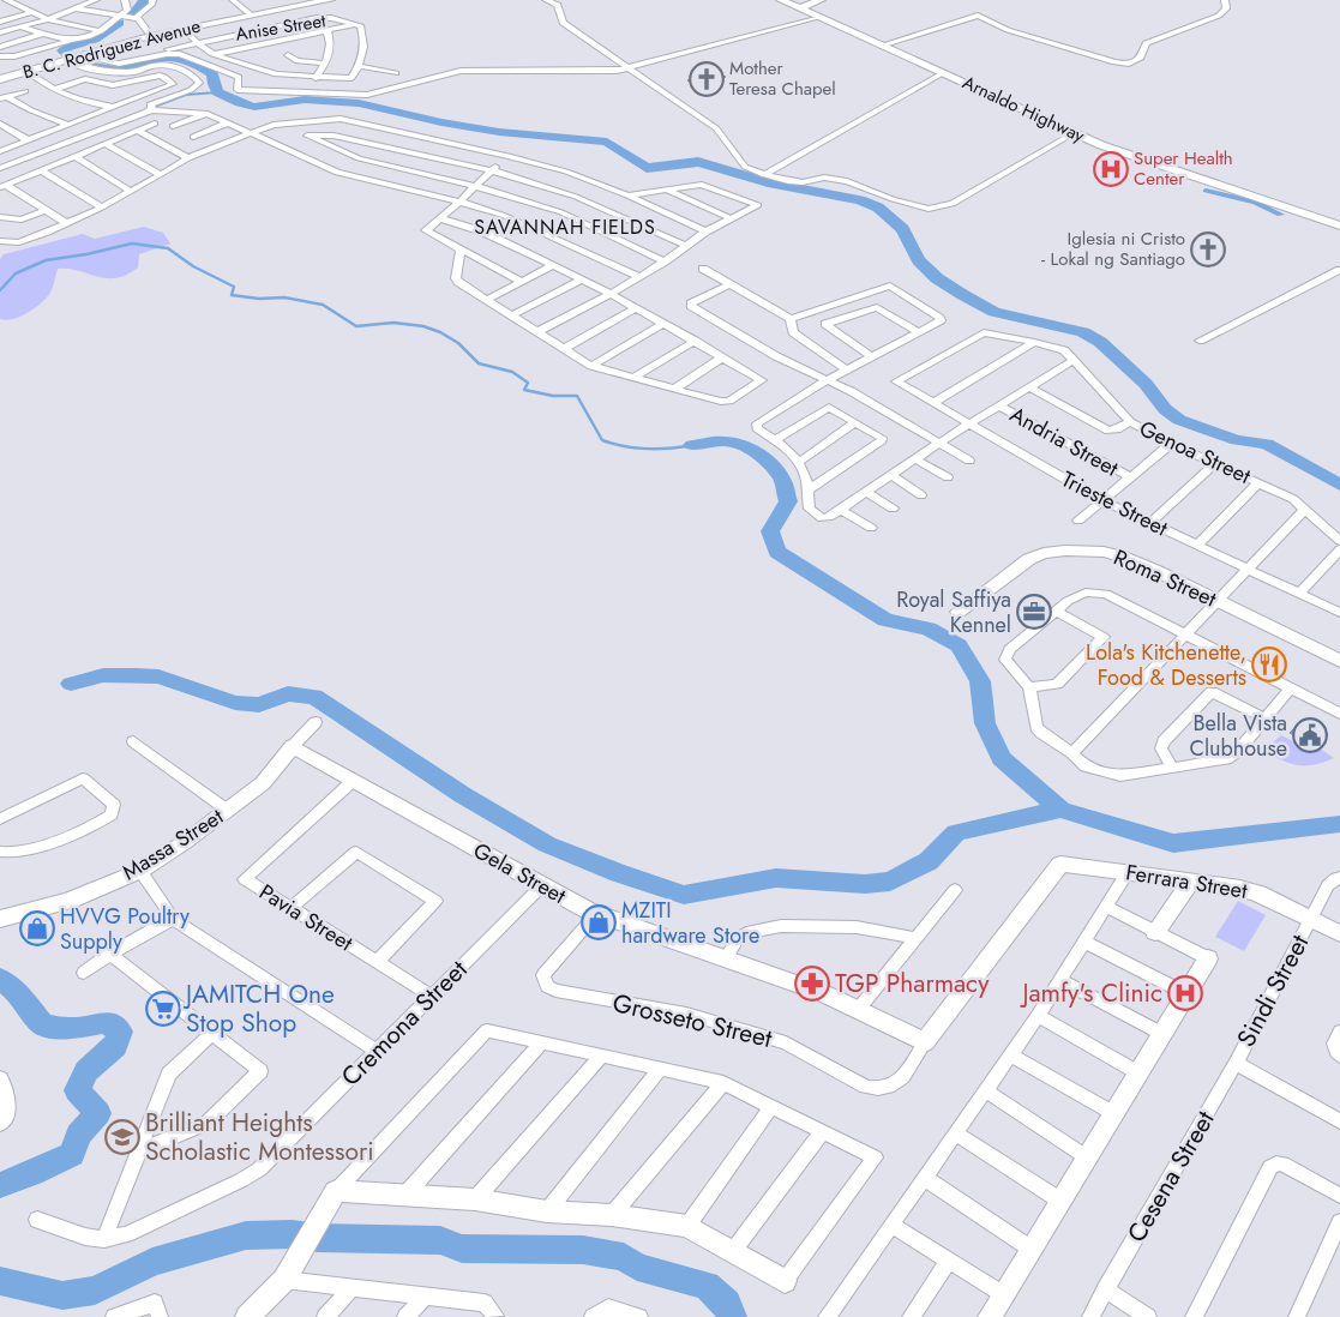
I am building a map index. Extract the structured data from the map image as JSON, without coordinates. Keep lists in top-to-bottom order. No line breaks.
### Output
{"streets":{"street":["Anise Street","B. C. Rodriguez Avenue","Arnaldo Highway","Andria Street","Genoa Street","Trieste Street","Roma Street","Massa Street","Gela Street","Ferrara Street","Pavia Street","Sindi Street","Grosseto Street","Cremona Street","Cesena Street"]},"crossings":[["Anise Street","B. C. Rodriguez Avenue"],["Genoa Street","Trieste Street"],["Massa Street","Gela Street"],["Gela Street","Pavia Street"],["Gela Street","Grosseto Street"],["Gela Street","Cremona Street"],["Ferrara Street","Sindi Street"],["Ferrara Street","Grosseto Street"],["Pavia Street","Cremona Street"],["Sindi Street","Cesena Street"]],"districts":["SAVANNAH FIELDS"],"places":{"church":["Mother Teresa Chapel","Iglesia ni Cristo - Lokal ng Santiago"],"hospital":["Super Health Center","Jamfy's Clinic"],"office":["Royal Saffiya Kennel"],"restaurant":["Lola's Kitchenette, Food & Desserts"],"public building":["Bella Vista Clubhouse"],"shop":["MZITI hardware Store","HVVG Poultry Supply"],"pharmacy":["TGP Pharmacy"],"supermarket":["JAMITCH One Stop Shop"],"school or university":["Brilliant Heights Scholastic Montessori"]}}
